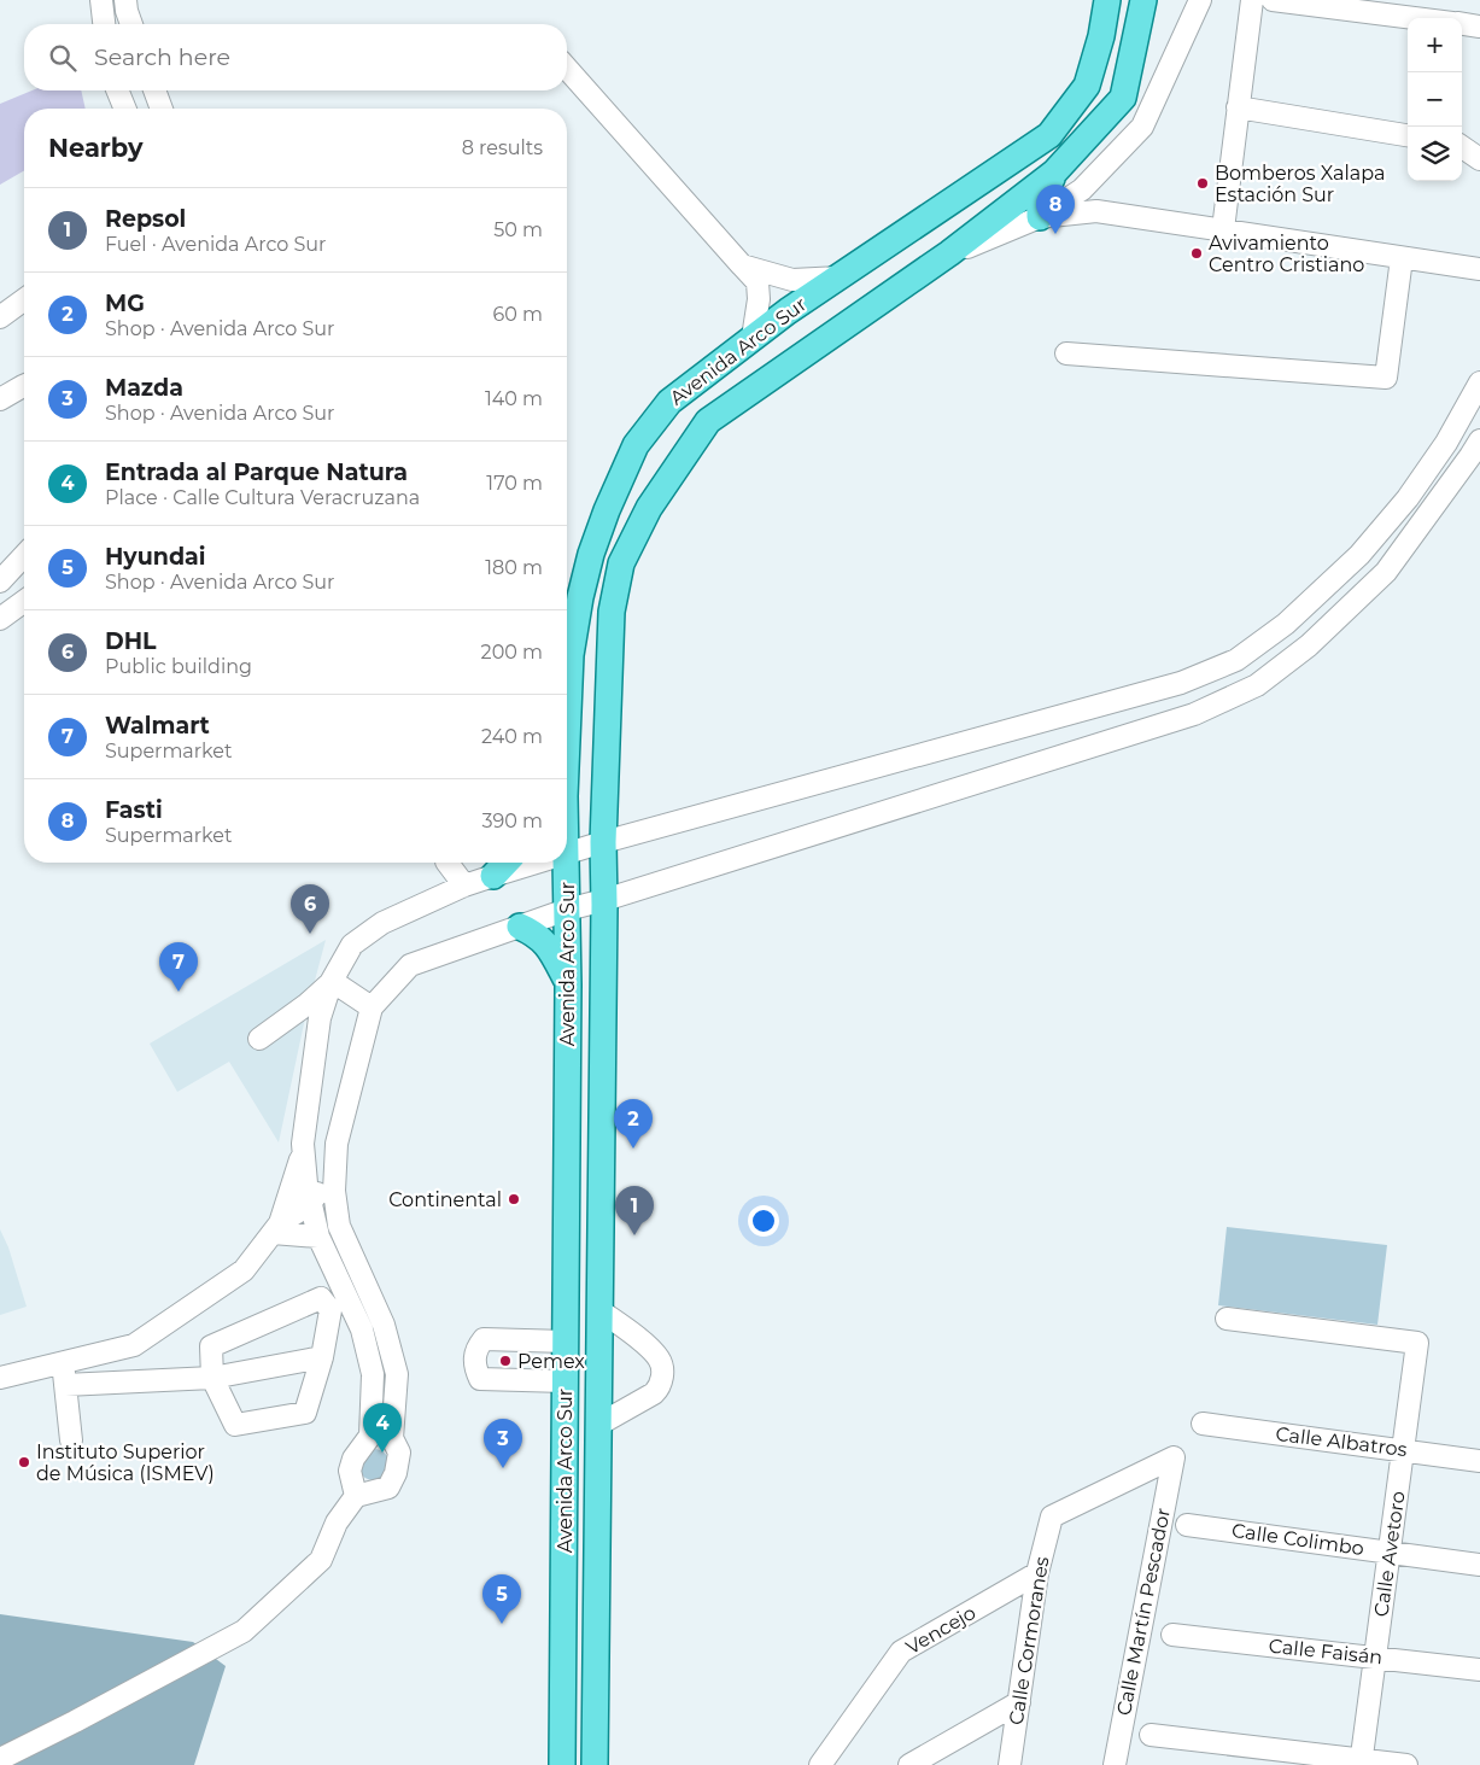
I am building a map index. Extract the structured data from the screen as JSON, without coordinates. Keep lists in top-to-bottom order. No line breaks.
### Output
{"streets":{"main road":["Avenida Arco Sur"],"street":["Calle Albatros","Calle Colimbo","Calle Avetoro","Calle Martín Pescador","Vencejo","Calle Cormoranes","Calle Faisán"]},"crossings":[["Calle Albatros","Calle Avetoro"],["Calle Colimbo","Calle Avetoro"],["Calle Avetoro","Calle Faisán"],["Calle Martín Pescador","Calle Cormoranes"],["Vencejo","Calle Cormoranes"]],"places":["Bomberos Xalapa Estación Sur","Avivamiento Centro Cristiano","Continental","Pemex","Instituto Superior de Música (ISMEV)"],"page":{"map_buttons":["+","−"],"search":"Search here","heading":["Nearby","8 results"],"pins":["8","6","7","2","1","4","3","5"],"list":[{"mark":"1","name":"Repsol","note":"Fuel · Avenida Arco Sur","value":"50 m"},{"mark":"2","name":"MG","note":"Shop · Avenida Arco Sur","value":"60 m"},{"mark":"3","name":"Mazda","note":"Shop · Avenida Arco Sur","value":"140 m"},{"mark":"4","name":"Entrada al Parque Natura","note":"Place · Calle Cultura Veracruzana","value":"170 m"},{"mark":"5","name":"Hyundai","note":"Shop · Avenida Arco Sur","value":"180 m"},{"mark":"6","name":"DHL","note":"Public building","value":"200 m"},{"mark":"7","name":"Walmart","note":"Supermarket","value":"240 m"},{"mark":"8","name":"Fasti","note":"Supermarket","value":"390 m"}]}}
